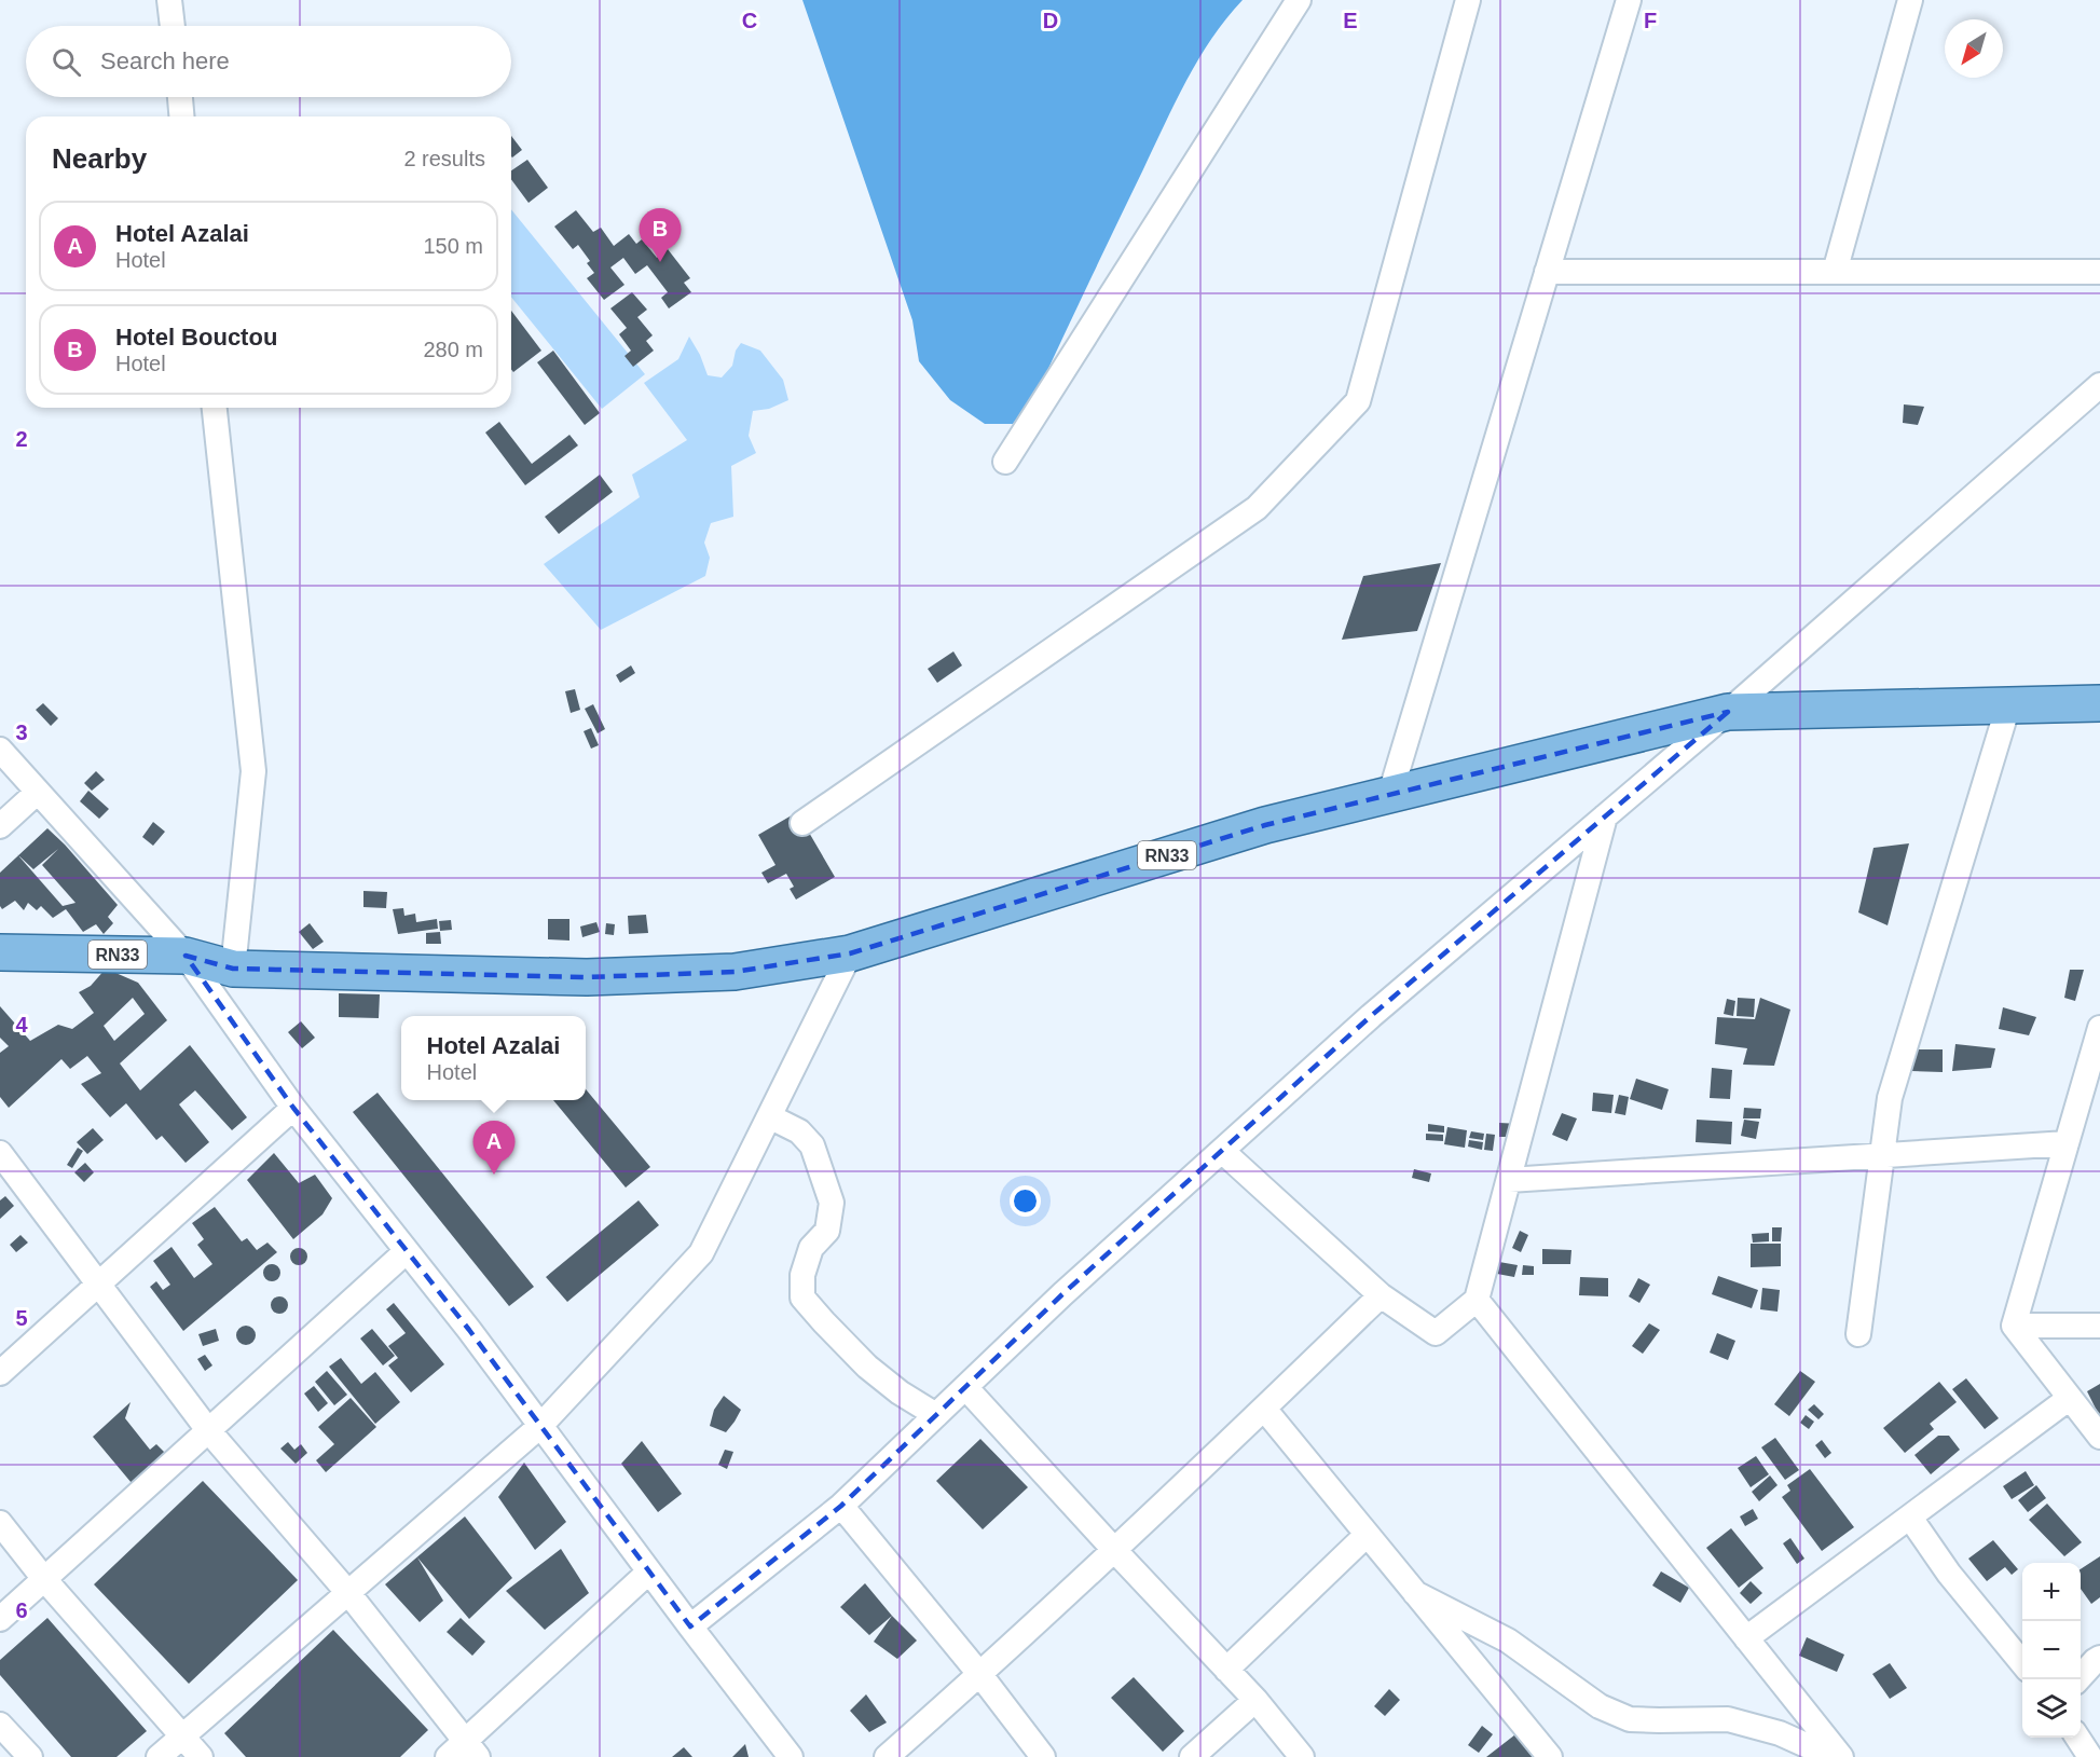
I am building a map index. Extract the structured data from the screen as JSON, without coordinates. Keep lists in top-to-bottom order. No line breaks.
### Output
{"streets":{"main road":["RN33"]},"north":"bottom left","page":{"search":"Search here","heading":["Nearby","2 results"],"list":[{"mark":"A","name":"Hotel Azalai","note":"Hotel","value":"150 m"},{"mark":"B","name":"Hotel Bouctou","note":"Hotel","value":"280 m"}],"pins":["B","A"],"popup":["Hotel Azalai","Hotel"],"map_buttons":["+","−"]},"grid":{"columns":["C","D","E","F"],"rows":["2","3","4","5","6"]}}
